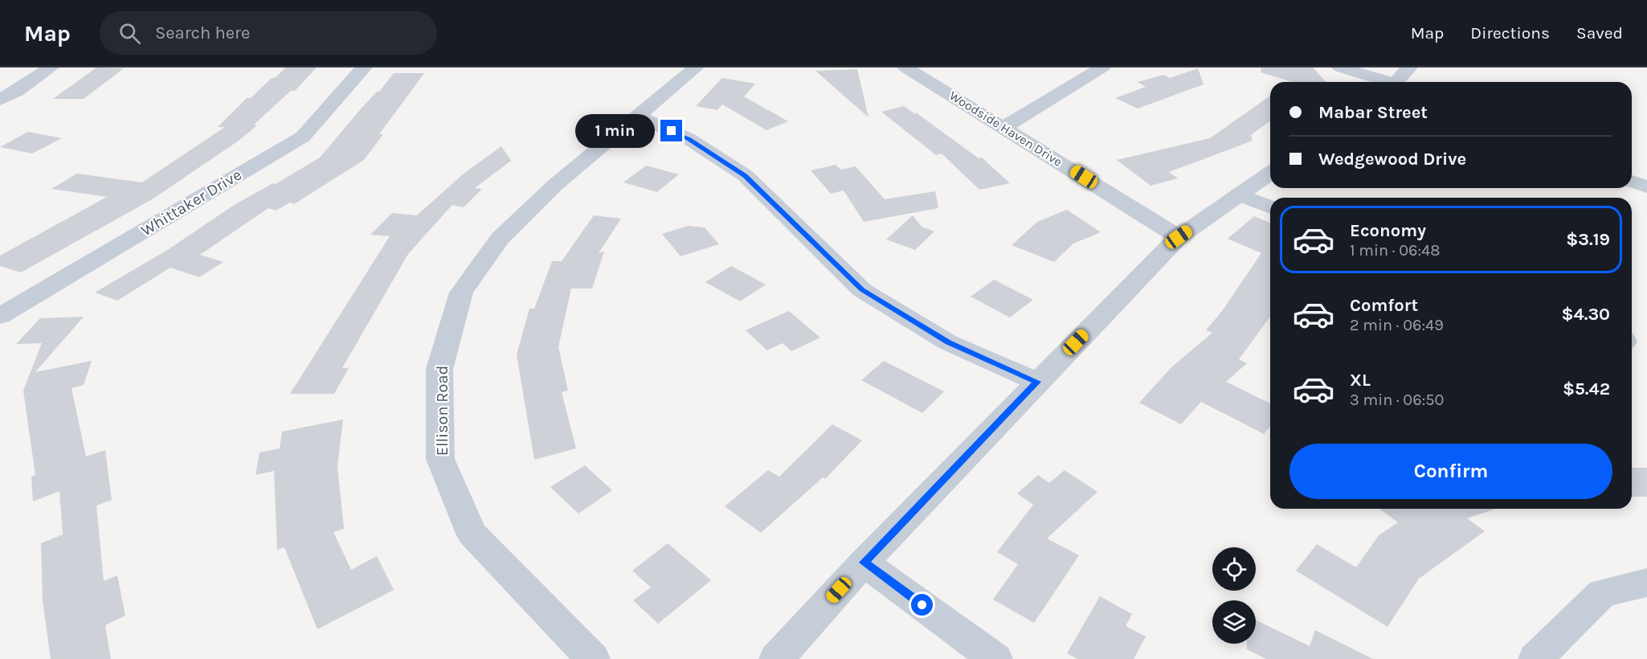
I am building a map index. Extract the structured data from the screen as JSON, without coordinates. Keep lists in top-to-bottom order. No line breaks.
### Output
{"streets":{"street":["Woodside Haven Drive","Whittaker Drive","Ellison Road"]},"page":{"header":"Map","search":"Search here","nav":["Map","Directions","Saved"],"banner":["Mabar Street","Wedgewood Drive"],"bubble":"1 min","list":[{"name":"Economy","note":"1 min · 06:48","value":"$3.19"},{"name":"Comfort","note":"2 min · 06:49","value":"$4.30"},{"name":"XL","note":"3 min · 06:50","value":"$5.42"}],"buttons":"Confirm"}}
